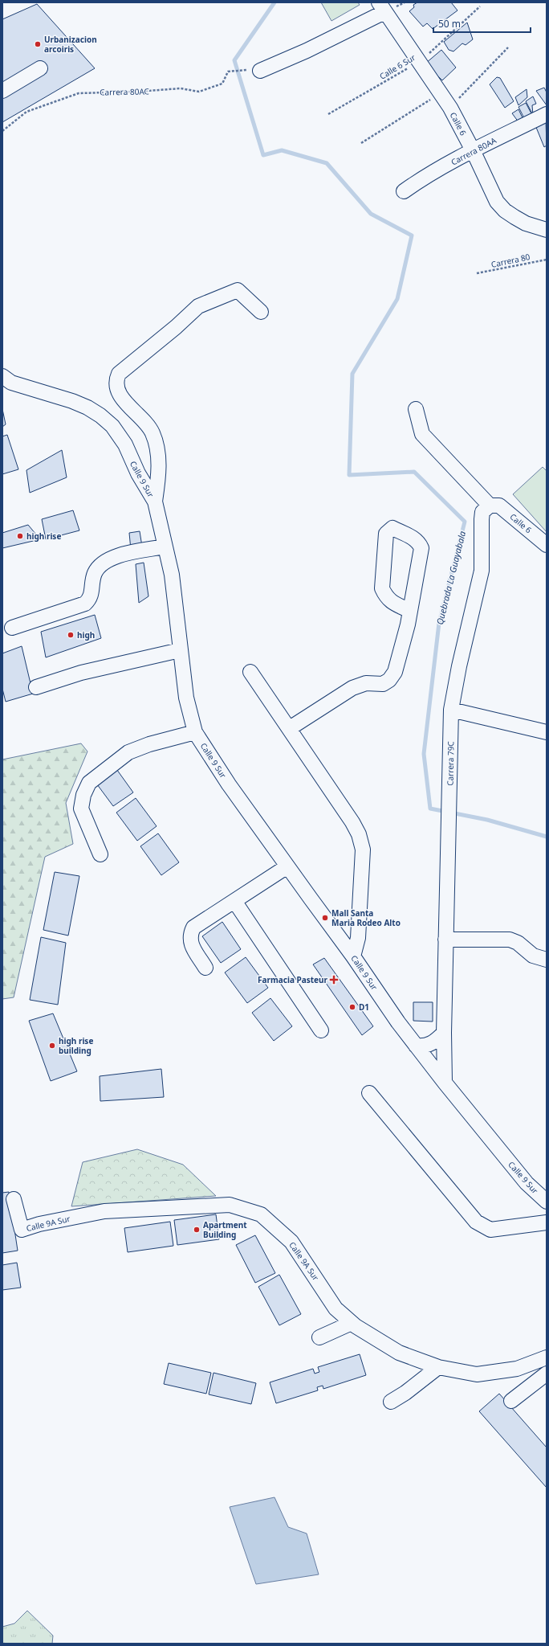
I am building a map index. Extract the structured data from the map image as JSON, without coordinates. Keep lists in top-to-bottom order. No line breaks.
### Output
{"streets":{"street":["Calle 6","Carrera 80AA","Calle 9 Sur","Carrera 79C","Calle 9A Sur"],"path":["Calle 6 Sur","Carrera 80AC","Carrera 80"]},"crossings":[["Calle 6 Sur","Calle 6"],["Calle 6","Carrera 80AA"],["Calle 6","Carrera 79C"],["Calle 9 Sur","Carrera 79C"]],"water":["Quebrada La Guayabala"],"places":{"other":["Urbanizacion arcoiris","high rise","high","Mall Santa Maria Rodeo Alto","D1","high rise building","Apartment Building"],"health":["Farmacia Pasteur"]},"scale_bar":"50 m"}
